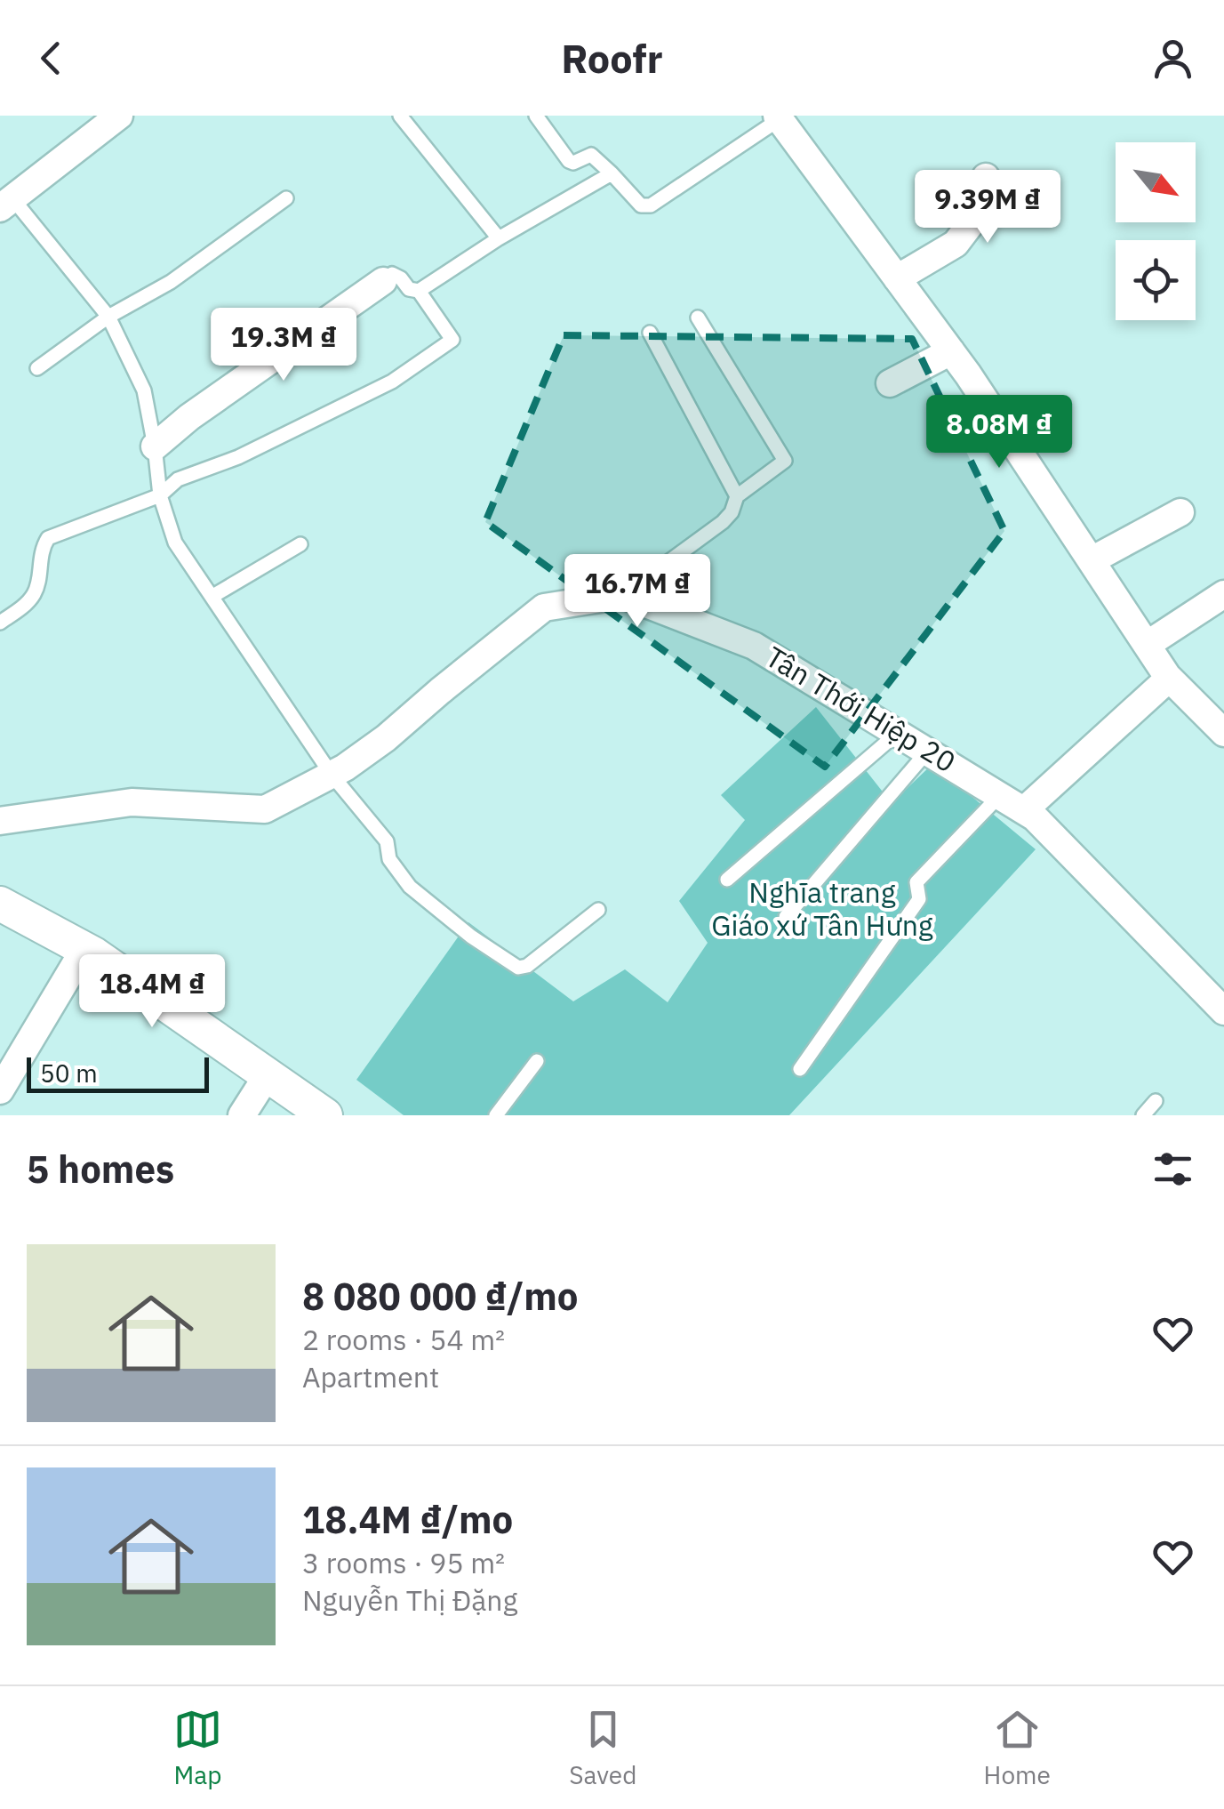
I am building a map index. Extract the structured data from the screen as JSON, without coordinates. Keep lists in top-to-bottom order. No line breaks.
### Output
{"streets":{"street":["Tân Thới Hiệp 20"]},"parks":["Nghĩa trang Giáo xứ Tân Hưng"],"scale_bar":"50 m","north":"bottom right","page":{"header":"Roofr","price":["9.39M ₫","19.3M ₫","8.08M ₫","16.7M ₫","18.4M ₫"],"scale":"50 m","heading":"5 homes","list":[{"name":"8 080 000 ₫/mo","note":"2 rooms · 54 m² · Apartment"},{"name":"18.4M ₫/mo","note":"3 rooms · 95 m² · Nguyễn Thị Đặng"}],"tabs":["Map","Saved","Home"]}}
